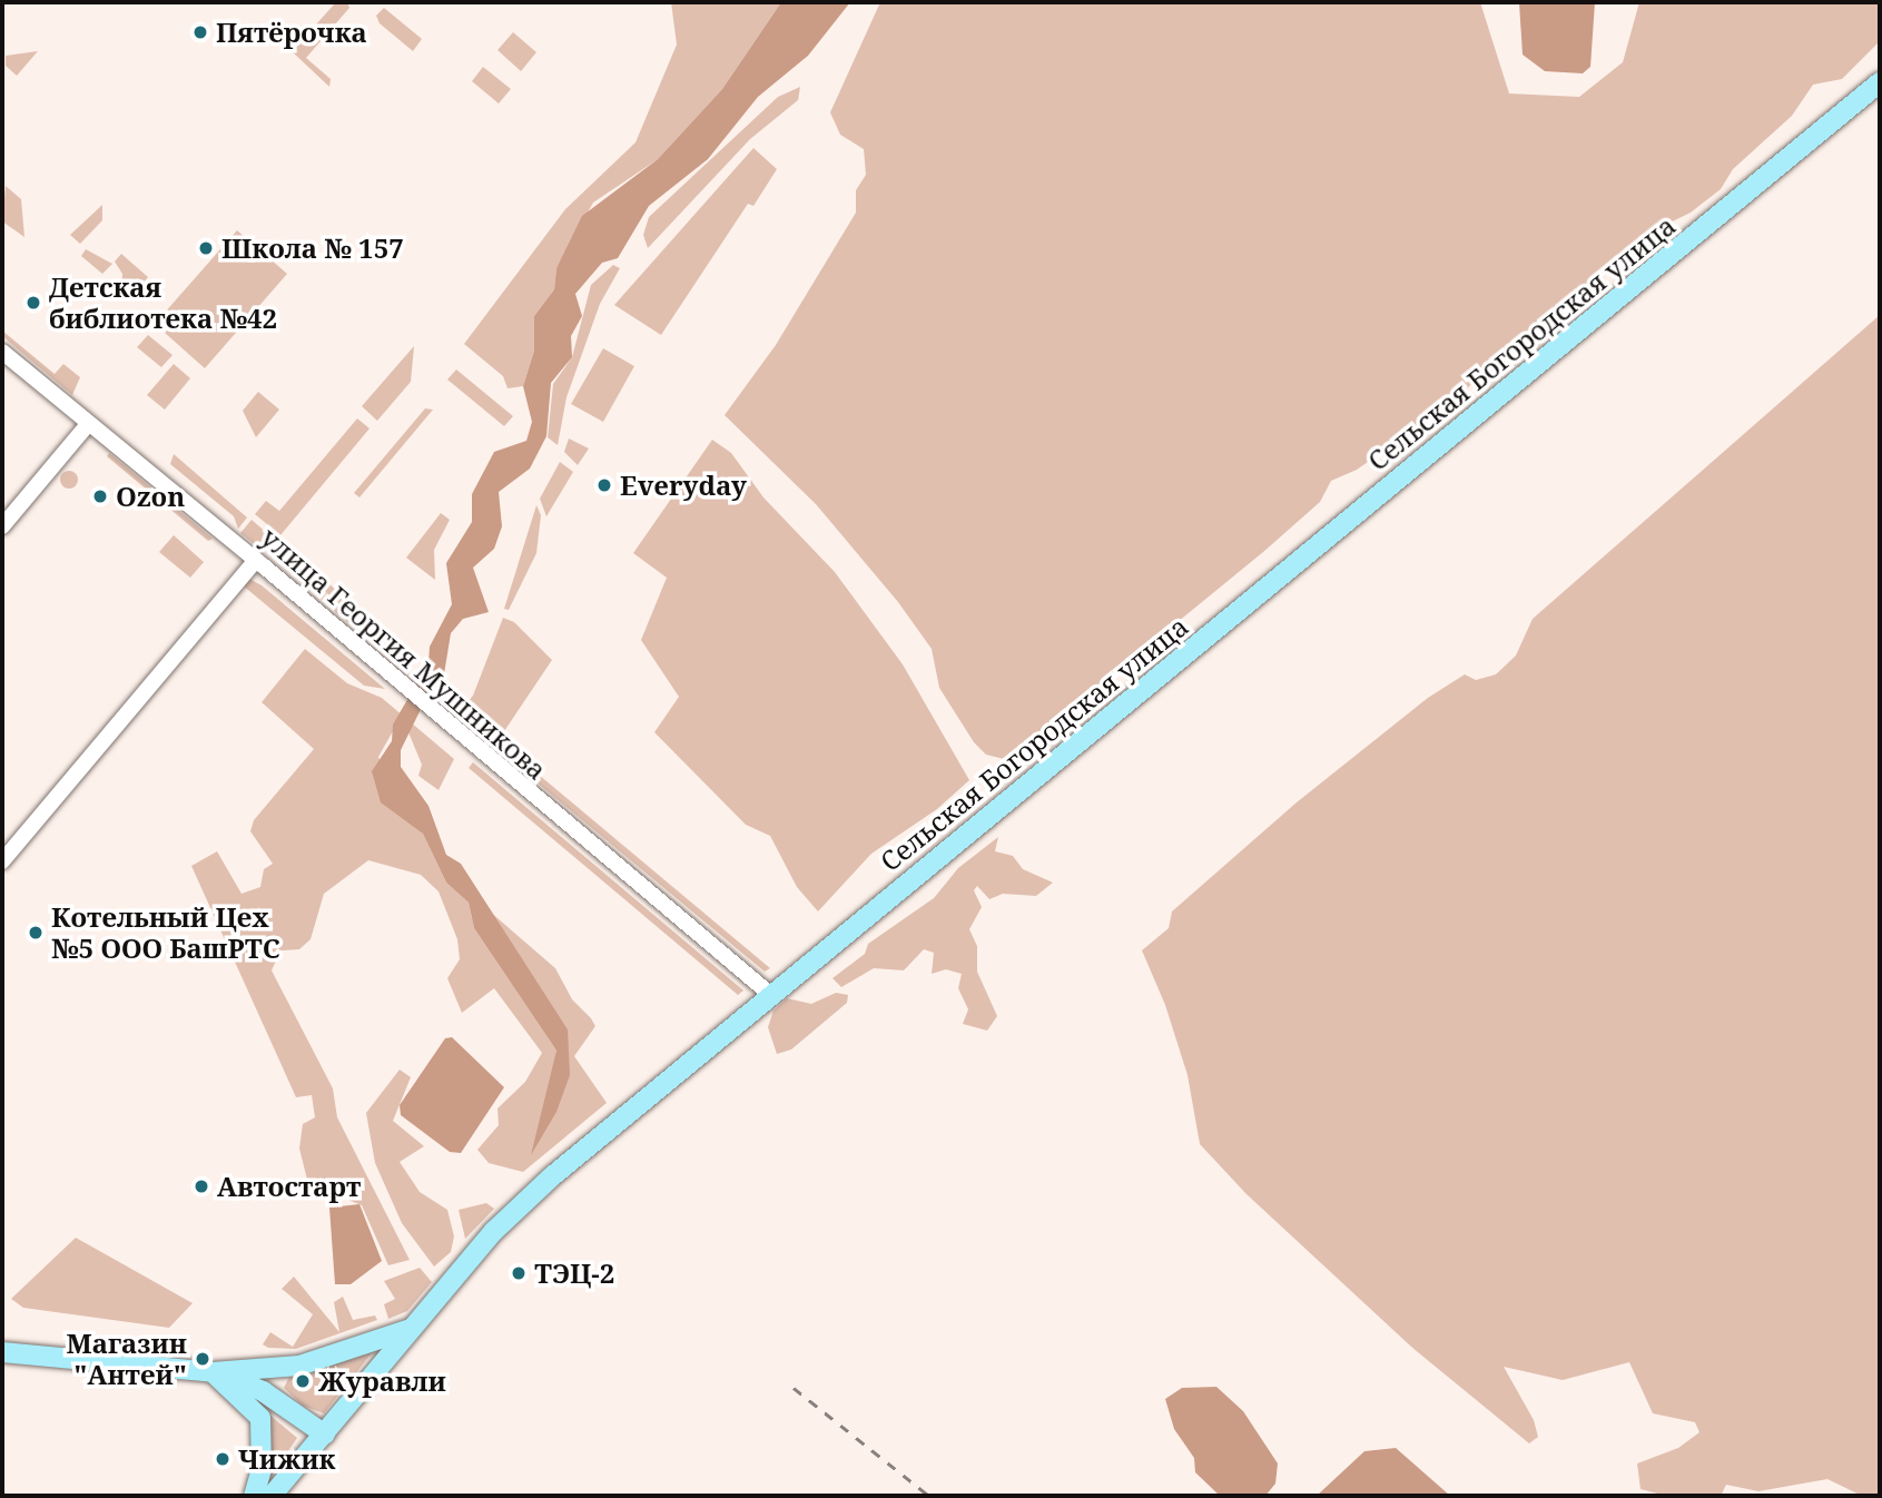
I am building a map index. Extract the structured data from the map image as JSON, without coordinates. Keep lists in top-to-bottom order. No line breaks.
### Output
{"streets":{"main road":["Сельская Богородская улица"],"street":["улица Георгия Мушникова"]},"crossings":[["Сельская Богородская улица","улица Георгия Мушникова"]],"places":["Пятёрочка","Школа № 157","Детская библиотека №42","Everyday","Ozon","Котельный Цех №5 ООО БашРТС","Автостарт","ТЭЦ-2","Магазин \"Антей\"","Журавли","Чижик"]}
